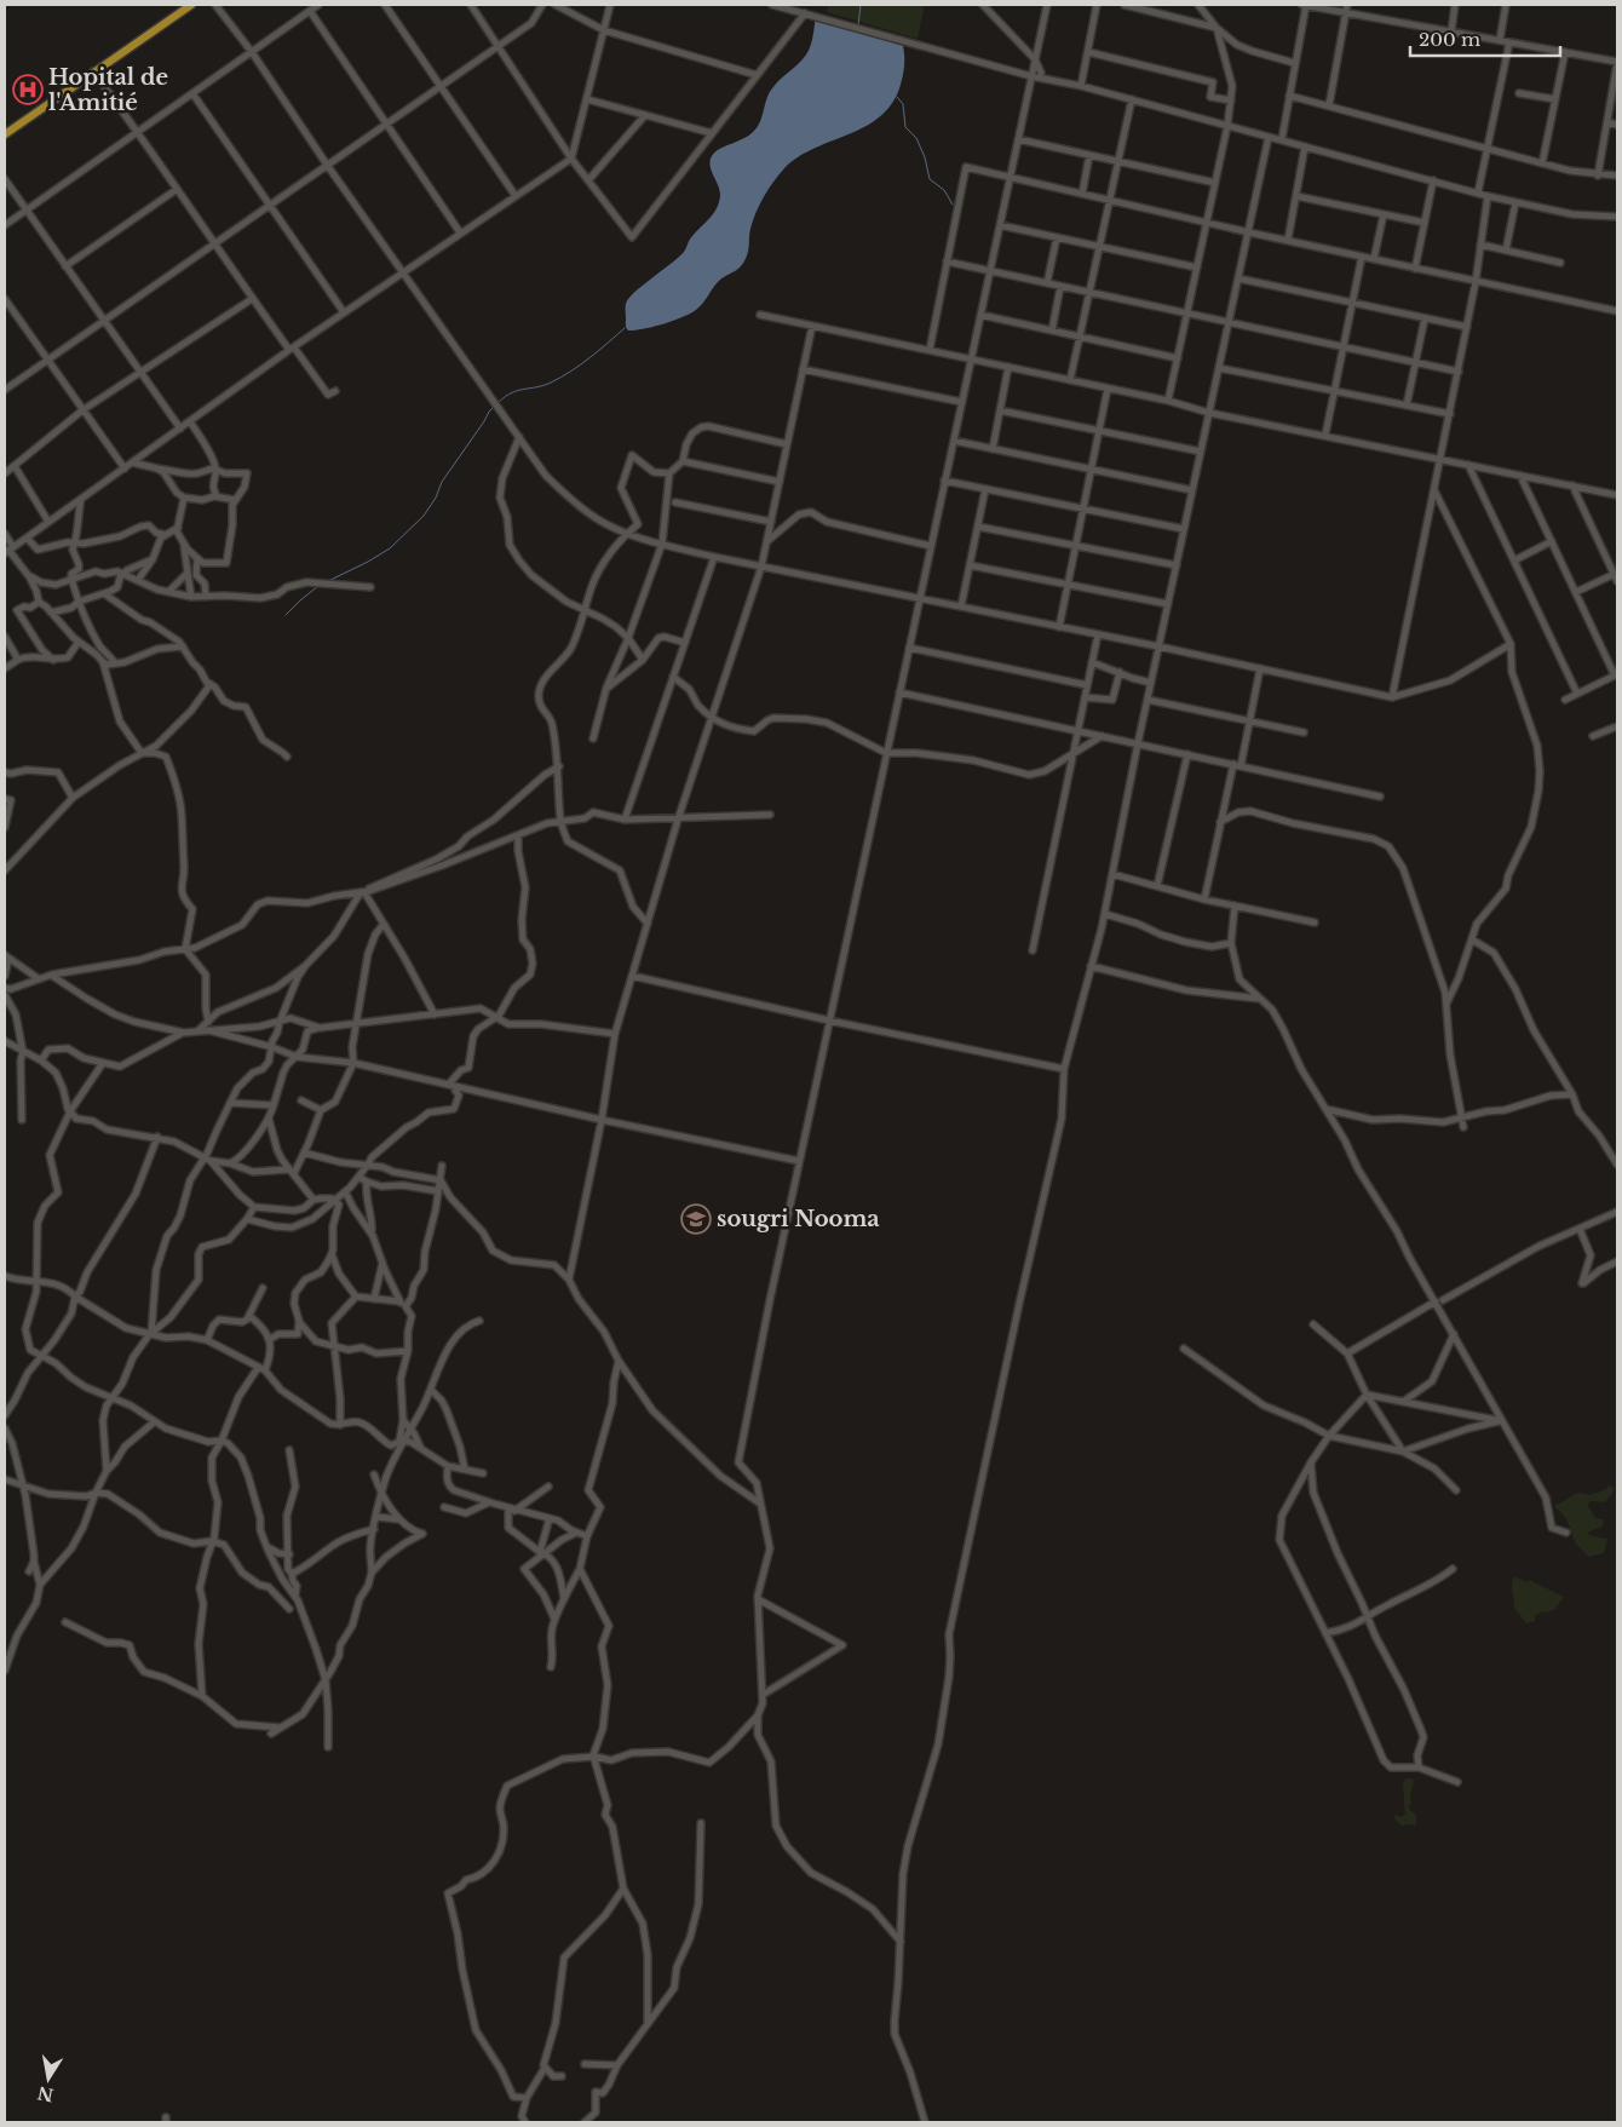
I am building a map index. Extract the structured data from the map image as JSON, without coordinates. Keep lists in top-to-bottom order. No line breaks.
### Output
{"places":{"hospital":["Hopital de l'Amitié"],"school or university":["sougri Nooma"]},"scale_bar":"200 m","north":"bottom"}
